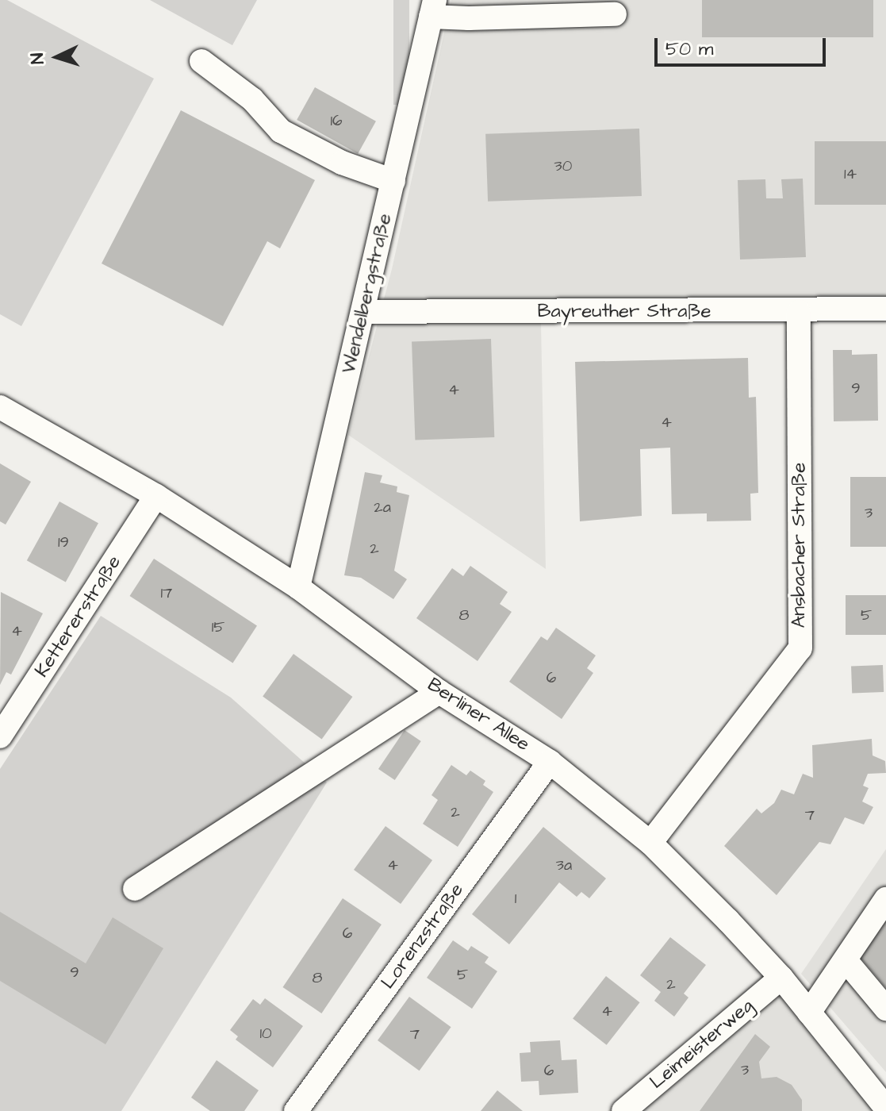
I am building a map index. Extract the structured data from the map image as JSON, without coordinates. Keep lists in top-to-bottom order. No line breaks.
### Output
{"streets":{"street":["Wendelbergstraße","Bayreuther Straße","Ansbacher Straße","Kettererstraße","Berliner Allee","Lorenzstraße","Leimeisterweg"]},"crossings":[["Wendelbergstraße","Bayreuther Straße"],["Wendelbergstraße","Berliner Allee"],["Bayreuther Straße","Ansbacher Straße"],["Ansbacher Straße","Berliner Allee"],["Kettererstraße","Berliner Allee"],["Berliner Allee","Lorenzstraße"],["Berliner Allee","Leimeisterweg"]],"house_numbers":["16","30","14","9","4","4","2a","3","19","2","17","8","5","15","4","6","2","7","4","3a","1","6","9","5","8","2","4","10","7","3","6"],"scale_bar":"50 m","north":"left"}
